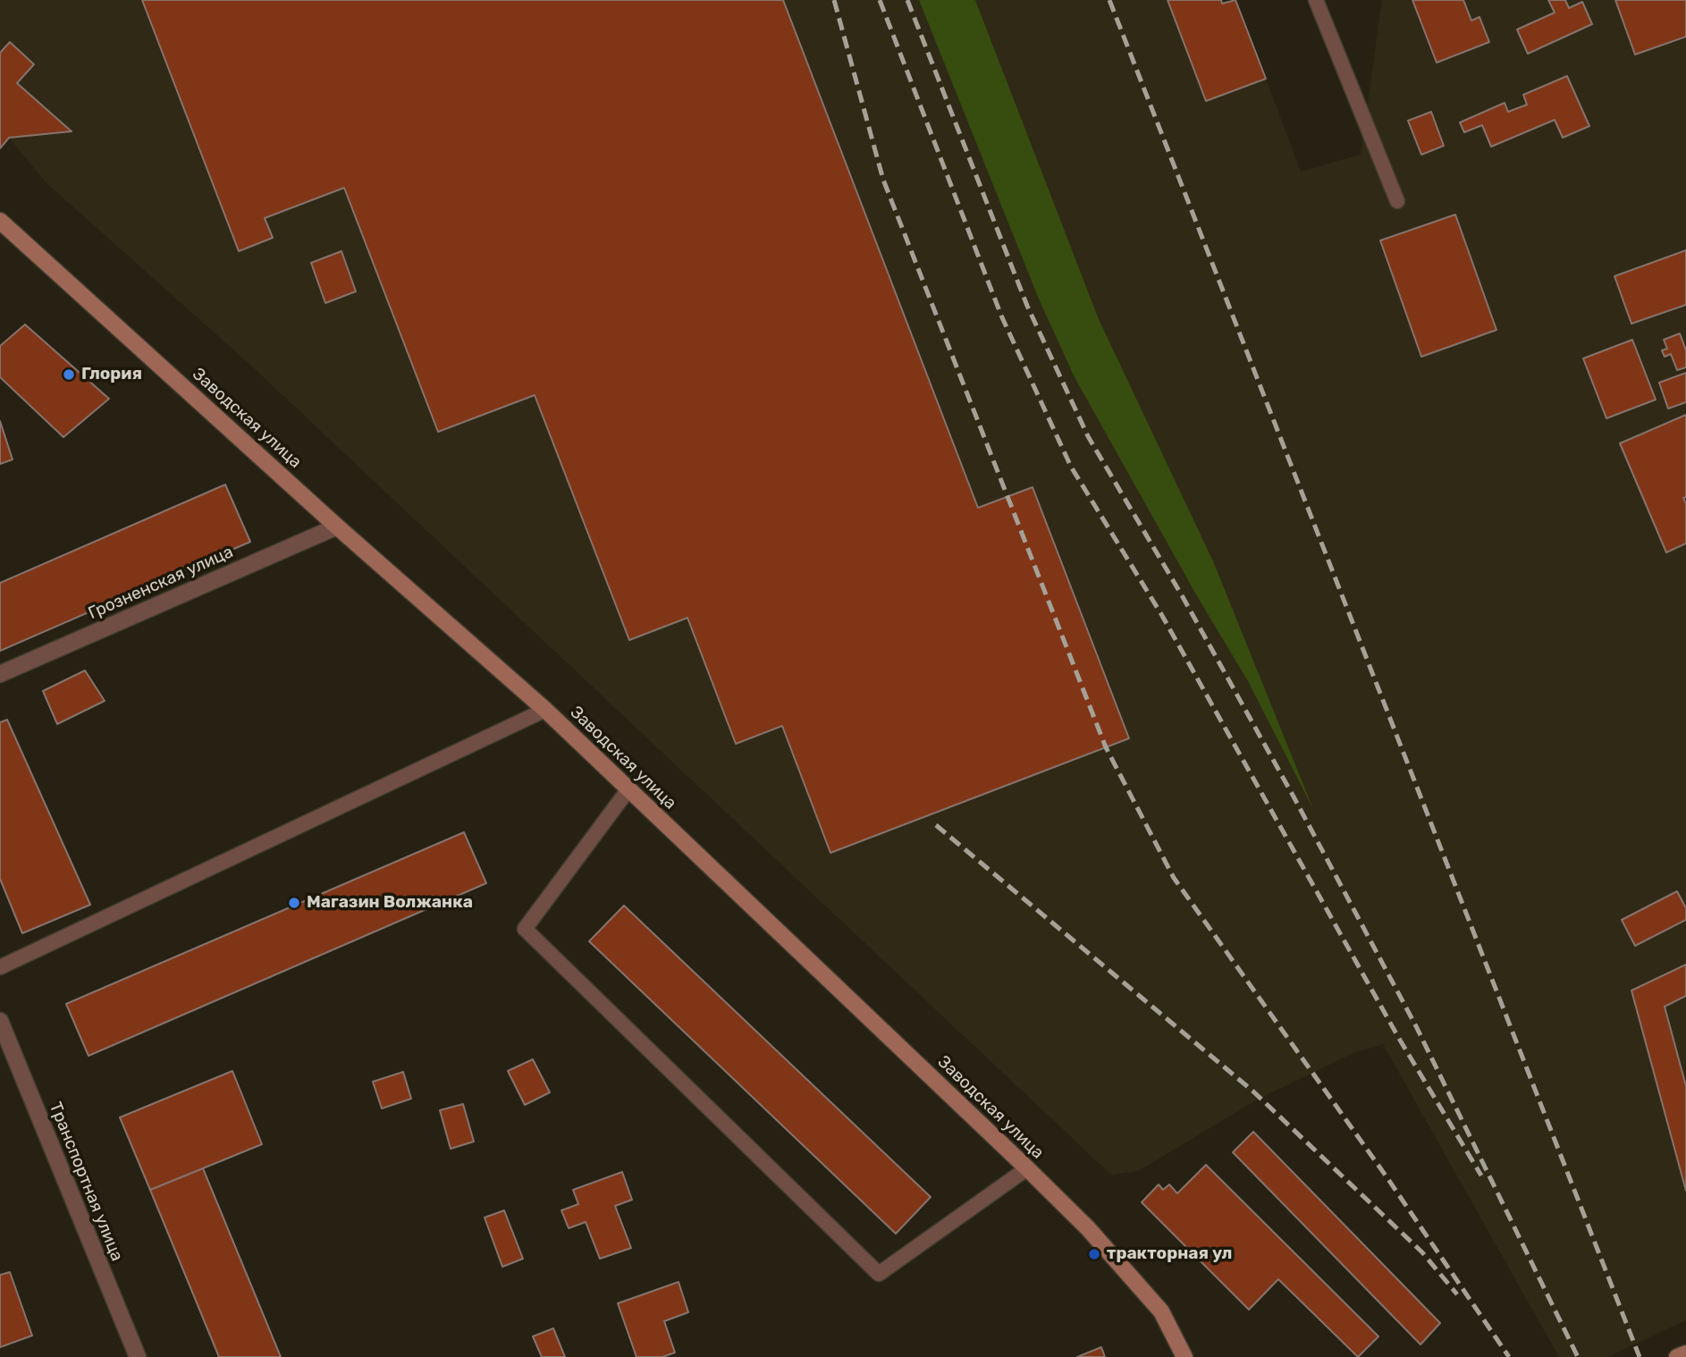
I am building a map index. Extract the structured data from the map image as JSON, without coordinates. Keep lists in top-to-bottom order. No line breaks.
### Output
{"streets":{"street":["Заводская улица","Грозненская улица","Транспортная улица"]},"crossings":[["Заводская улица","Грозненская улица"]],"places":["Глория","Магазин Волжанка","тракторная ул"]}
